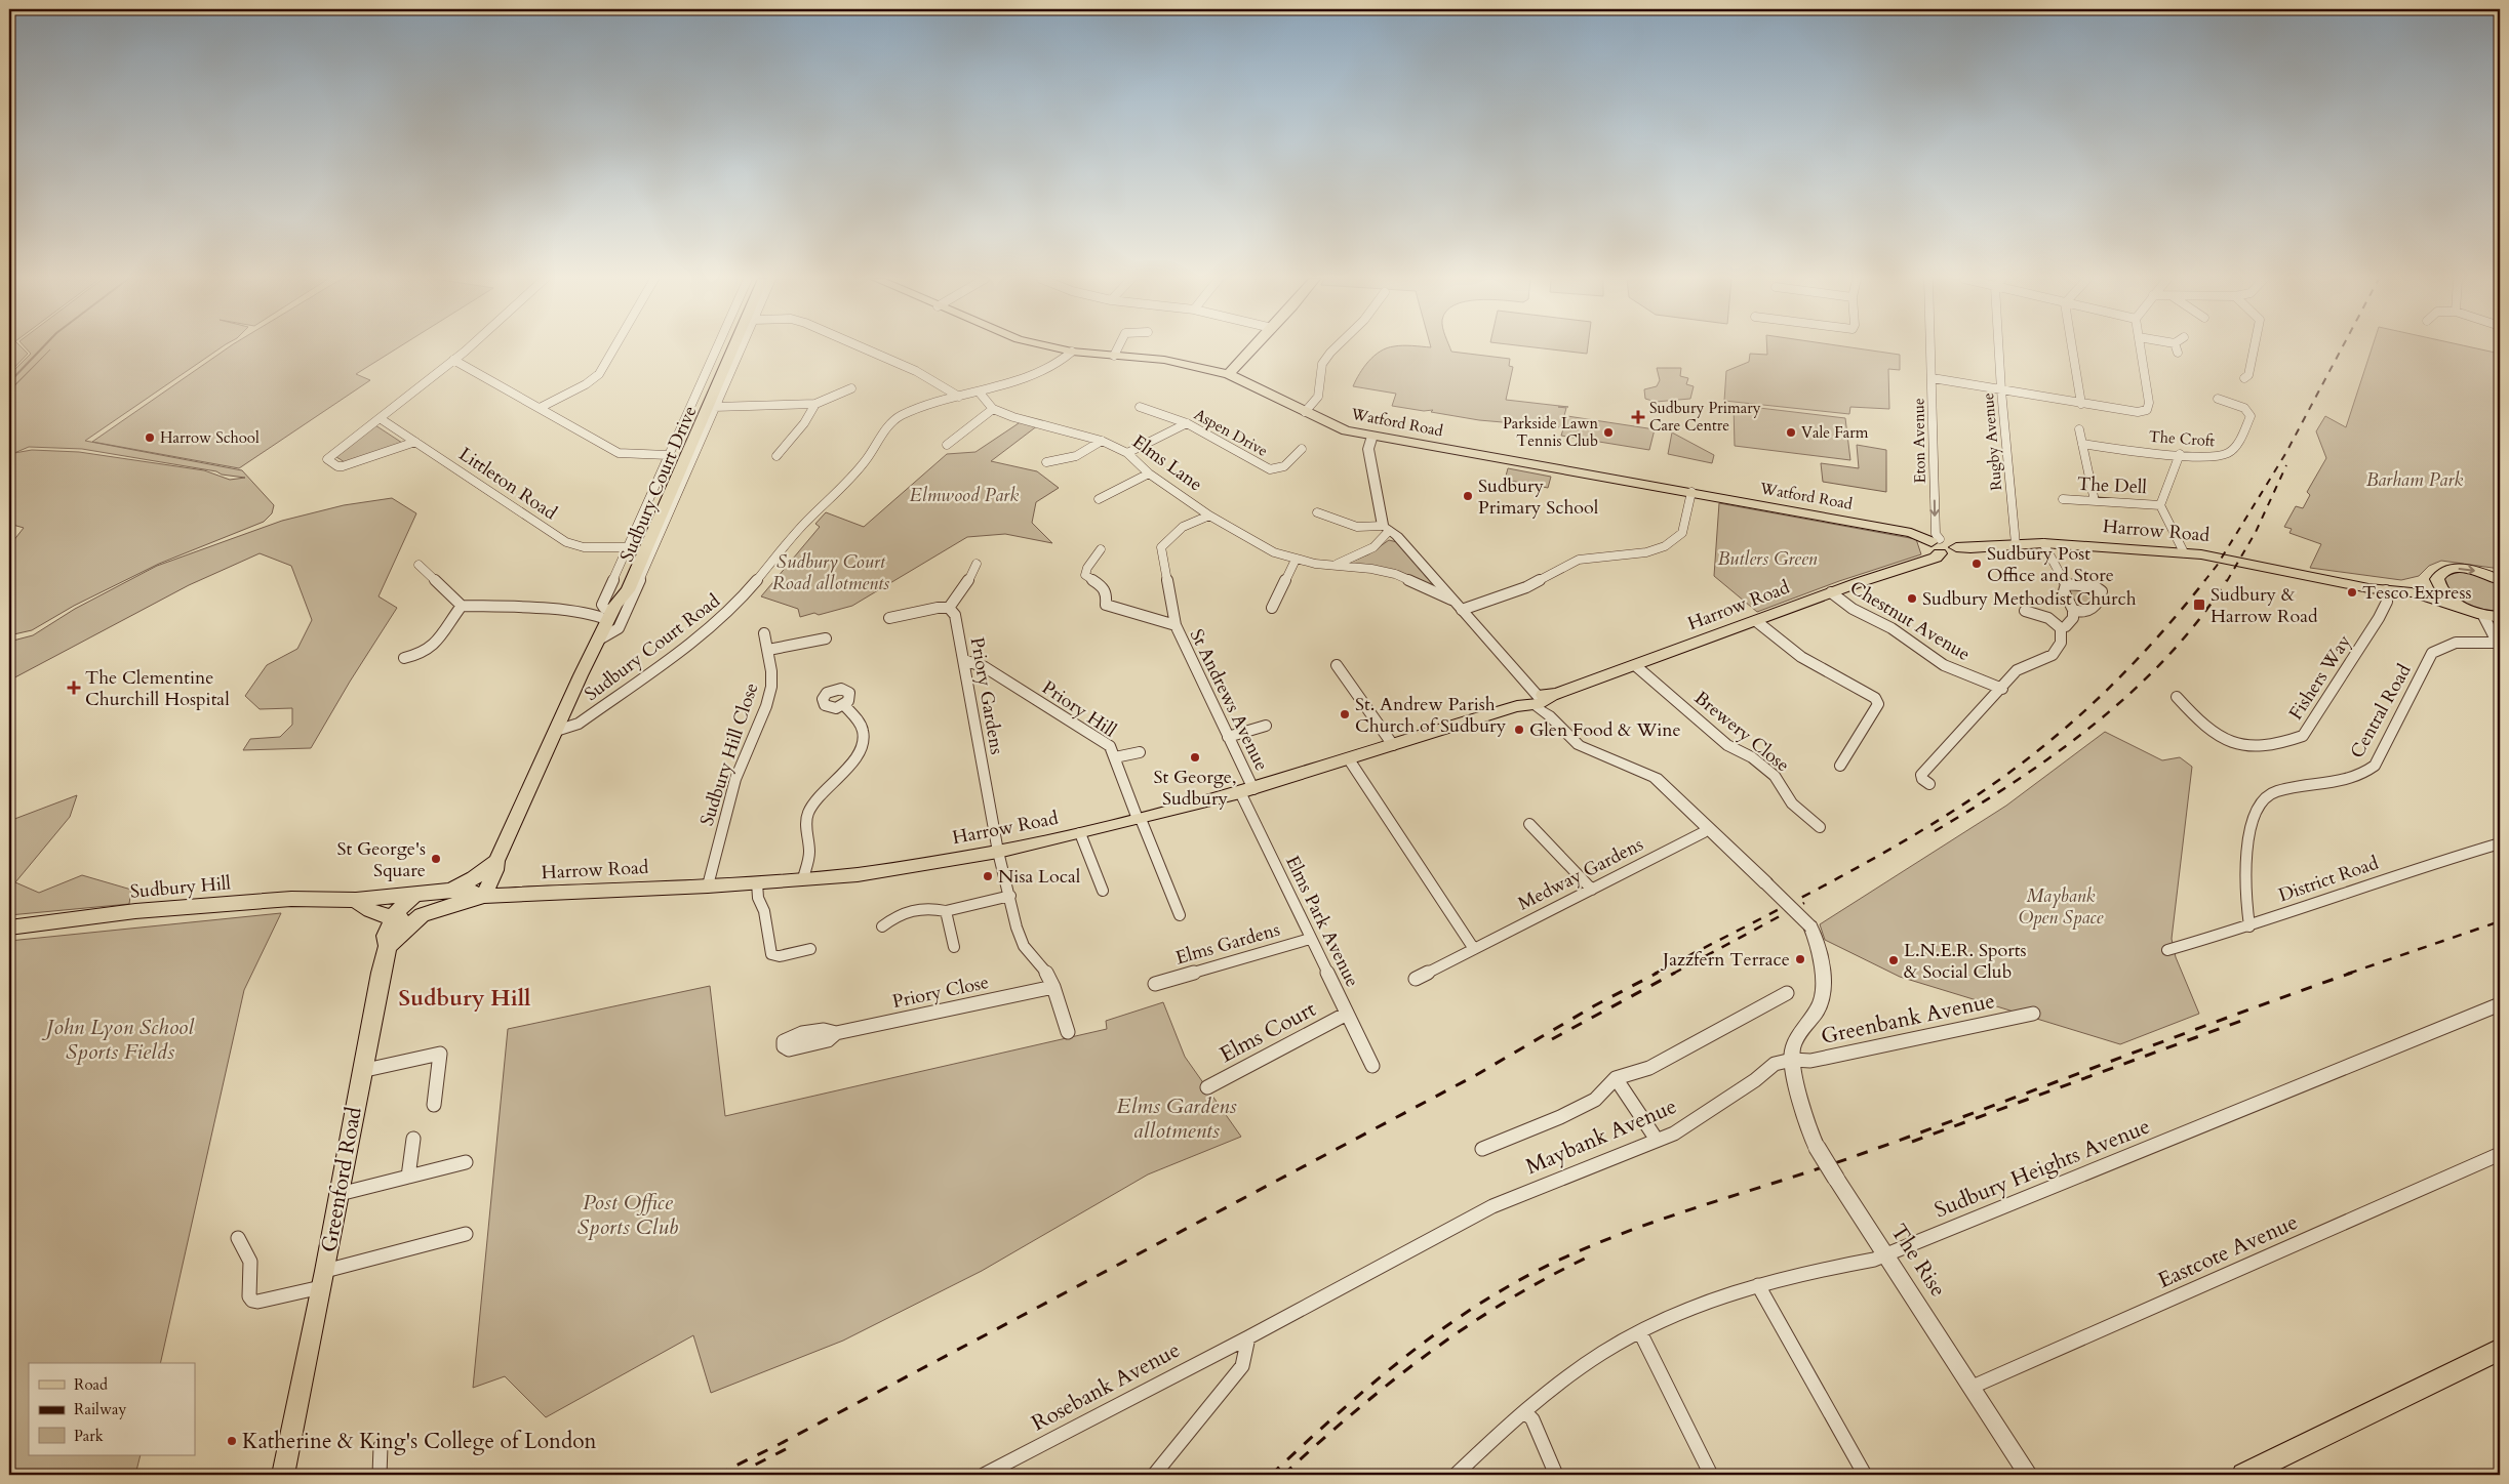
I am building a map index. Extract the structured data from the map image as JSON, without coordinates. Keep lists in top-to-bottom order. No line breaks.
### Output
{"streets":{"main road":["Watford Road","Sudbury Court Drive","Harrow Road","Sudbury Hill","Greenford Road"],"street":["Aspen Drive","The Croft","Eton Avenue","Rugby Avenue","Elms Lane","Littleton Road","The Dell","Chestnut Avenue","Sudbury Court Road","Fishers Way","Priory Gardens","St Andrews Avenue","Priory Hill","Central Road","Brewery Close","Sudbury Hill Close","Medway Gardens","District Road","Elms Park Avenue","Elms Gardens","Priory Close","Greenbank Avenue","Elms Court","Maybank Avenue","Sudbury Heights Avenue","Eastcote Avenue","The Rise","Rosebank Avenue"]},"crossings":[["Watford Road","Eton Avenue"],["Watford Road","Harrow Road"],["Watford Road","Sudbury Court Road"],["Eton Avenue","Harrow Road"],["Rugby Avenue","Harrow Road"],["Elms Lane","Harrow Road"],["Elms Lane","Sudbury Court Road"],["Elms Lane","St Andrews Avenue"],["Littleton Road","Sudbury Court Drive"],["Sudbury Court Drive","Harrow Road"],["Sudbury Court Drive","Sudbury Court Road"],["Sudbury Court Drive","Sudbury Hill"],["Harrow Road","Chestnut Avenue"],["Harrow Road","Fishers Way"],["Harrow Road","Priory Gardens"],["Harrow Road","St Andrews Avenue"],["Harrow Road","Priory Hill"],["Harrow Road","Brewery Close"],["Harrow Road","Sudbury Hill Close"],["Harrow Road","Sudbury Hill"],["Harrow Road","Elms Park Avenue"],["Harrow Road","Greenford Road"],["Priory Gardens","Priory Hill"],["Priory Gardens","Priory Close"],["St Andrews Avenue","Elms Park Avenue"],["Central Road","District Road"],["Sudbury Hill","Greenford Road"],["Elms Park Avenue","Elms Gardens"],["Elms Park Avenue","Elms Court"],["Greenbank Avenue","Maybank Avenue"],["Greenbank Avenue","The Rise"],["Maybank Avenue","The Rise"],["Maybank Avenue","Rosebank Avenue"],["Sudbury Heights Avenue","The Rise"],["Eastcote Avenue","The Rise"]],"one_way":["Eton Avenue"],"districts":["Sudbury Hill"],"parks":["Barham Park","Elmwood Park","Butlers Green","Sudbury Court Road allotments","Maybank Open Space","John Lyon School Sports Fields","Elms Gardens allotments","Post Office Sports Club"],"places":{"health":["Sudbury Primary Care Centre","The Clementine Churchill Hospital"],"other":["Parkside Lawn Tennis Club","Vale Farm","Harrow School","Sudbury Primary School","Sudbury Post Office and Store","Tesco Express","Sudbury Methodist Church","St. Andrew Parish Church of Sudbury","Glen Food & Wine","St George, Sudbury","St George's Square","Nisa Local","Jazzfern Terrace","L.N.E.R. Sports & Social Club","Katherine & King's College of London"],"transit":["Sudbury & Harrow Road"]},"legend":["Road","Railway","Park"]}
